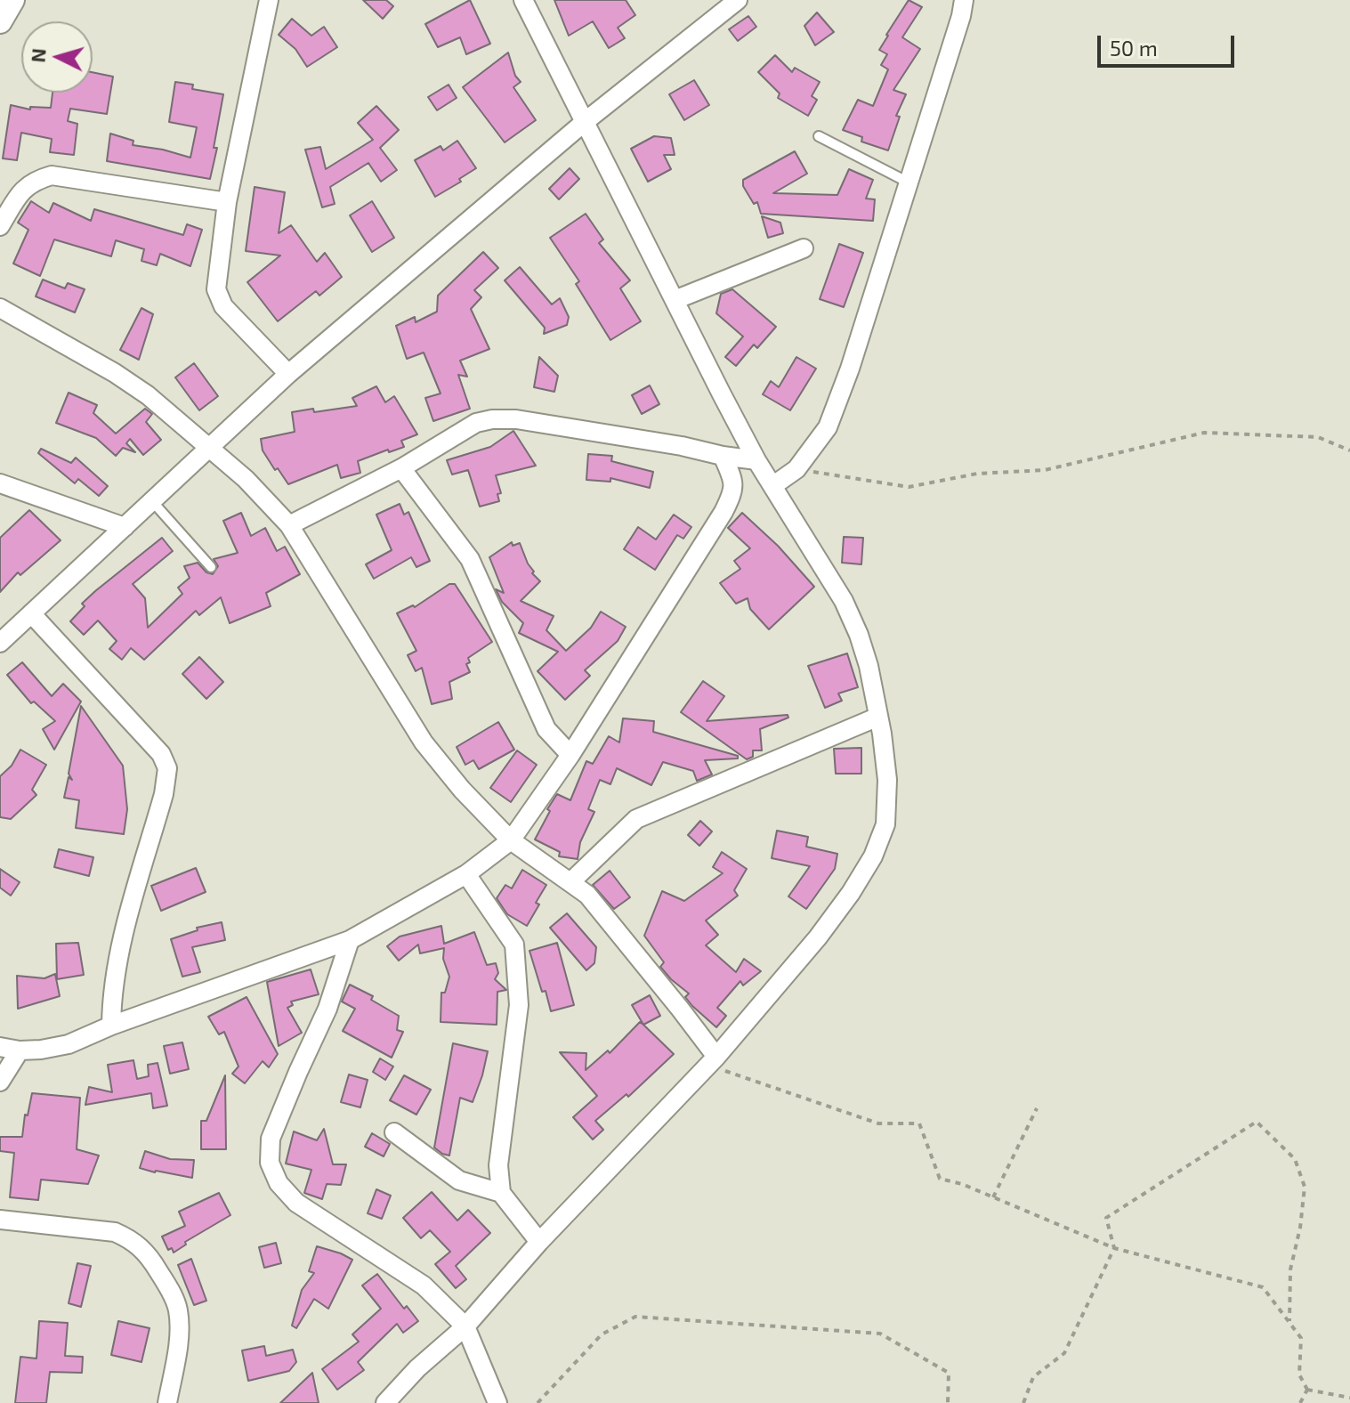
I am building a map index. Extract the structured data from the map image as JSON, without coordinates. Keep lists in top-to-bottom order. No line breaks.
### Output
{"scale_bar":"50 m","north":"left"}
